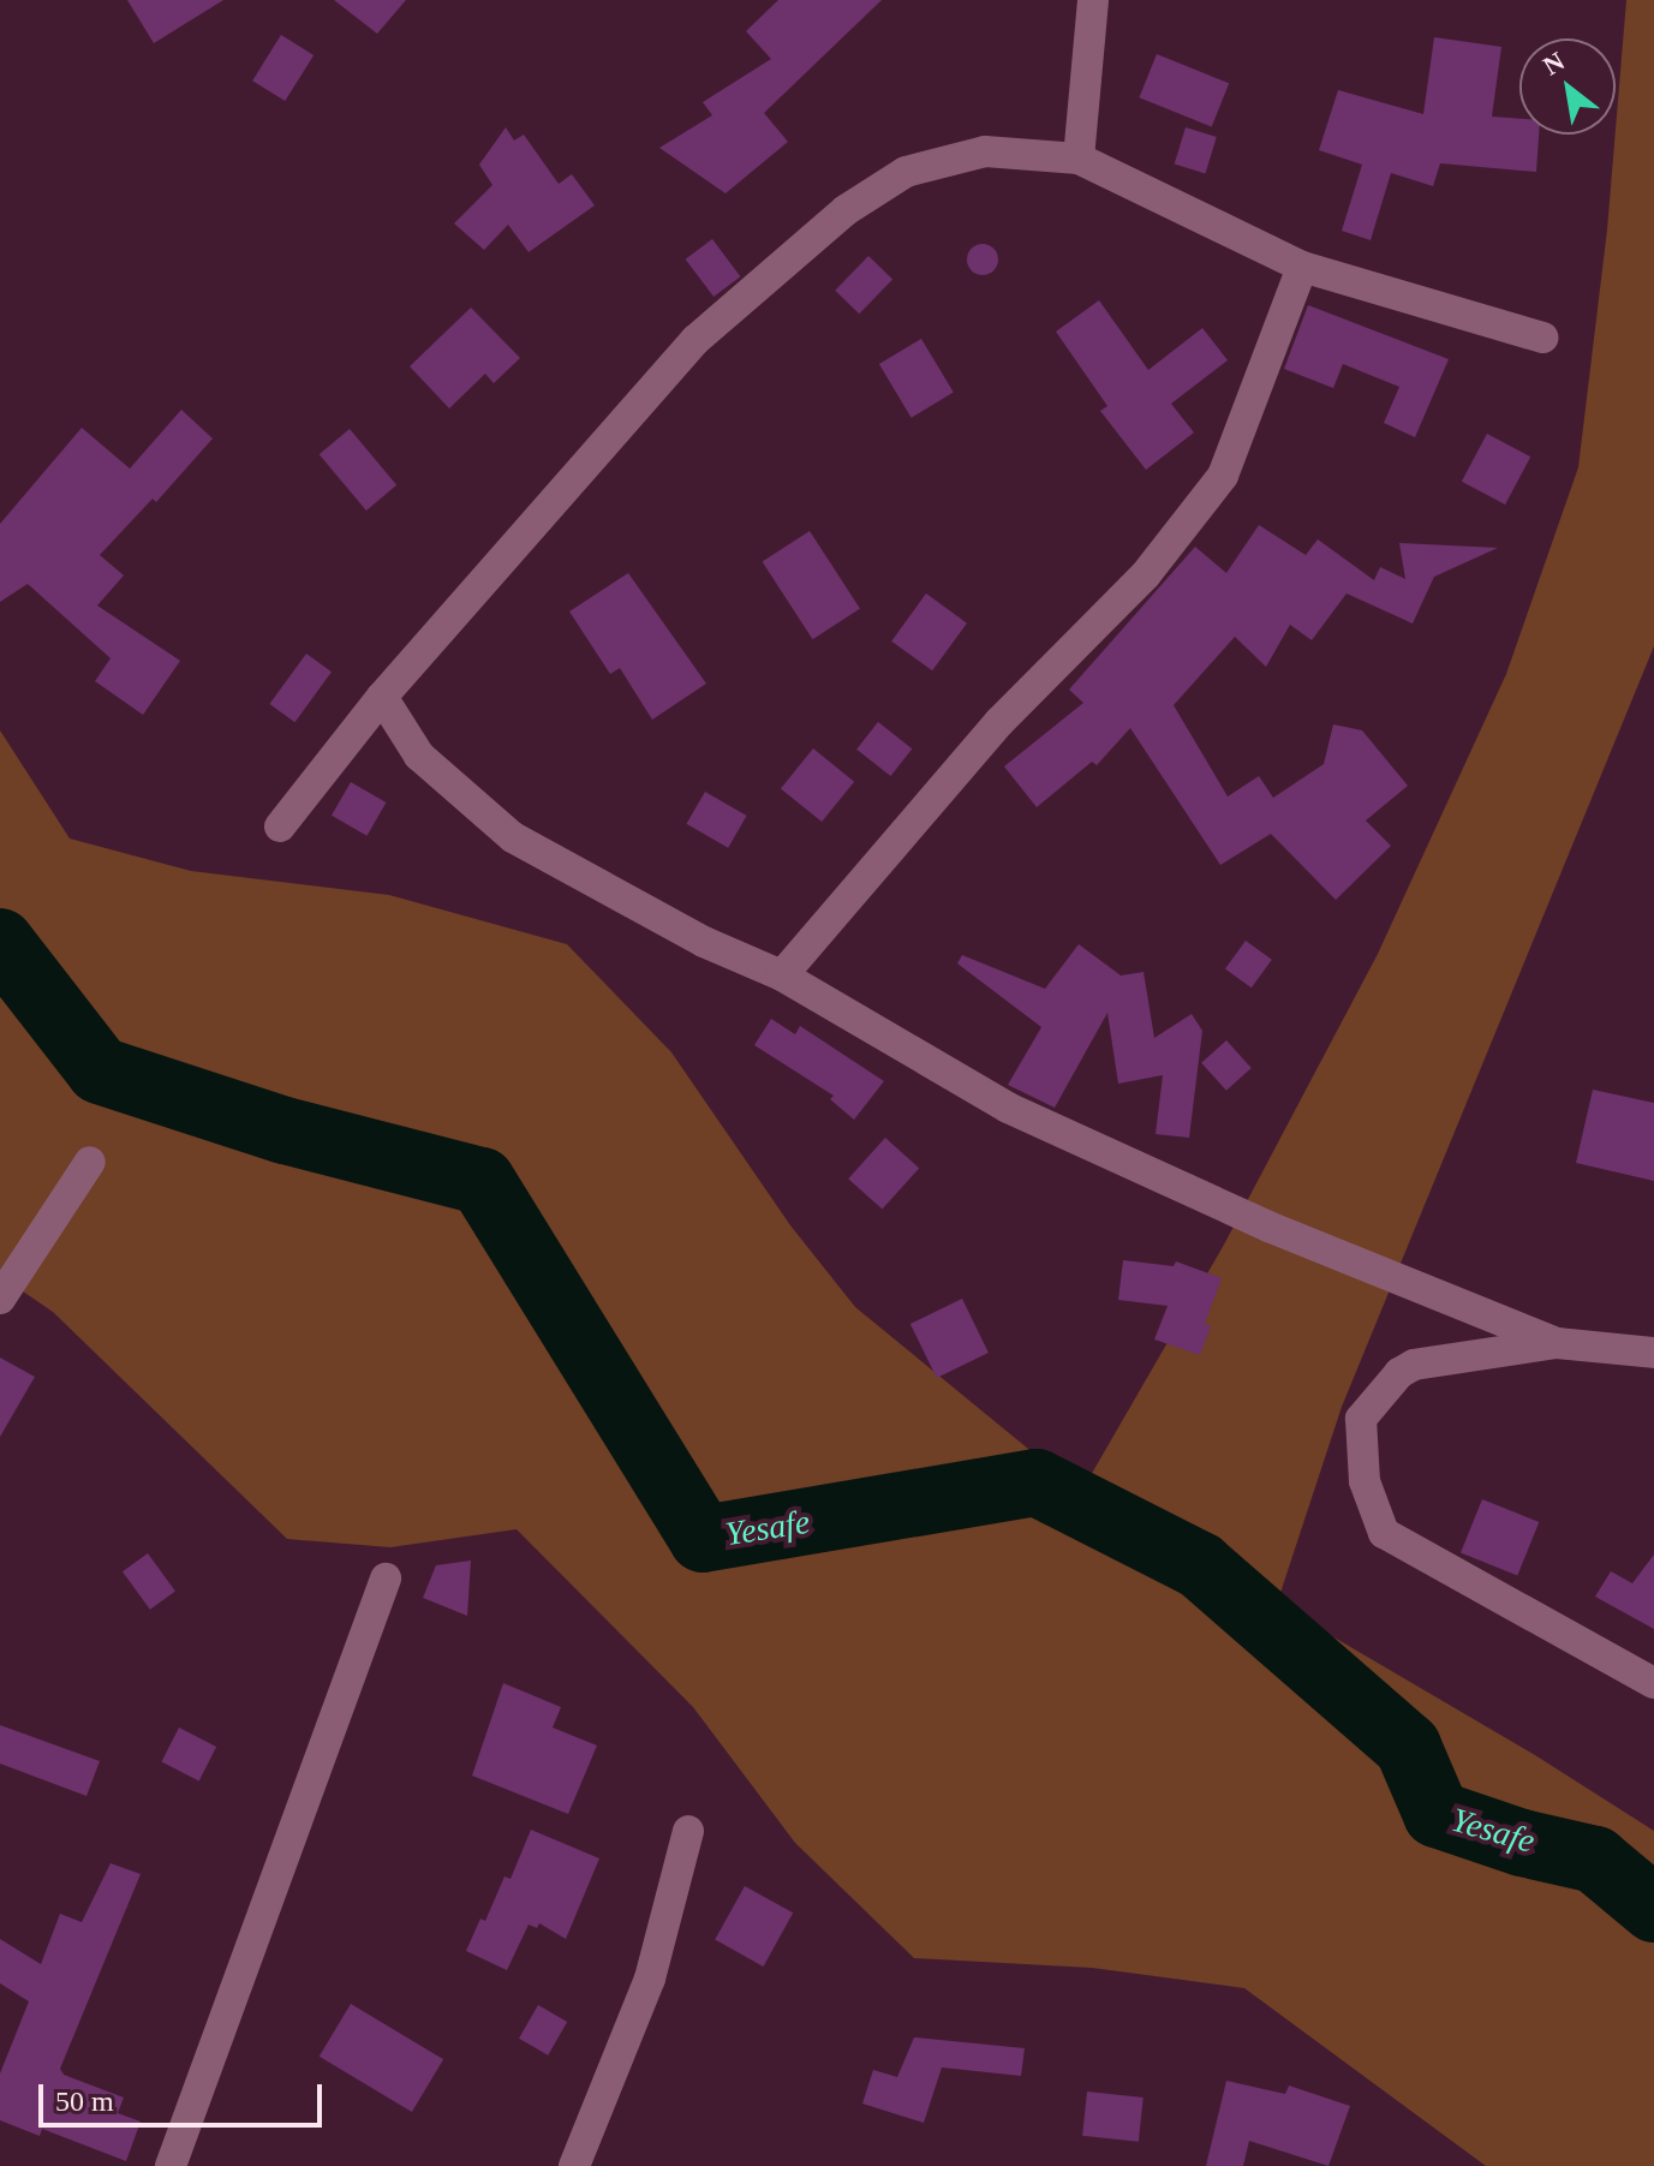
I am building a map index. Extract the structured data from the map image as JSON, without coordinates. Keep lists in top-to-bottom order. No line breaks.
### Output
{"water":["Yesafe"],"scale_bar":"50 m","north":"top left"}
